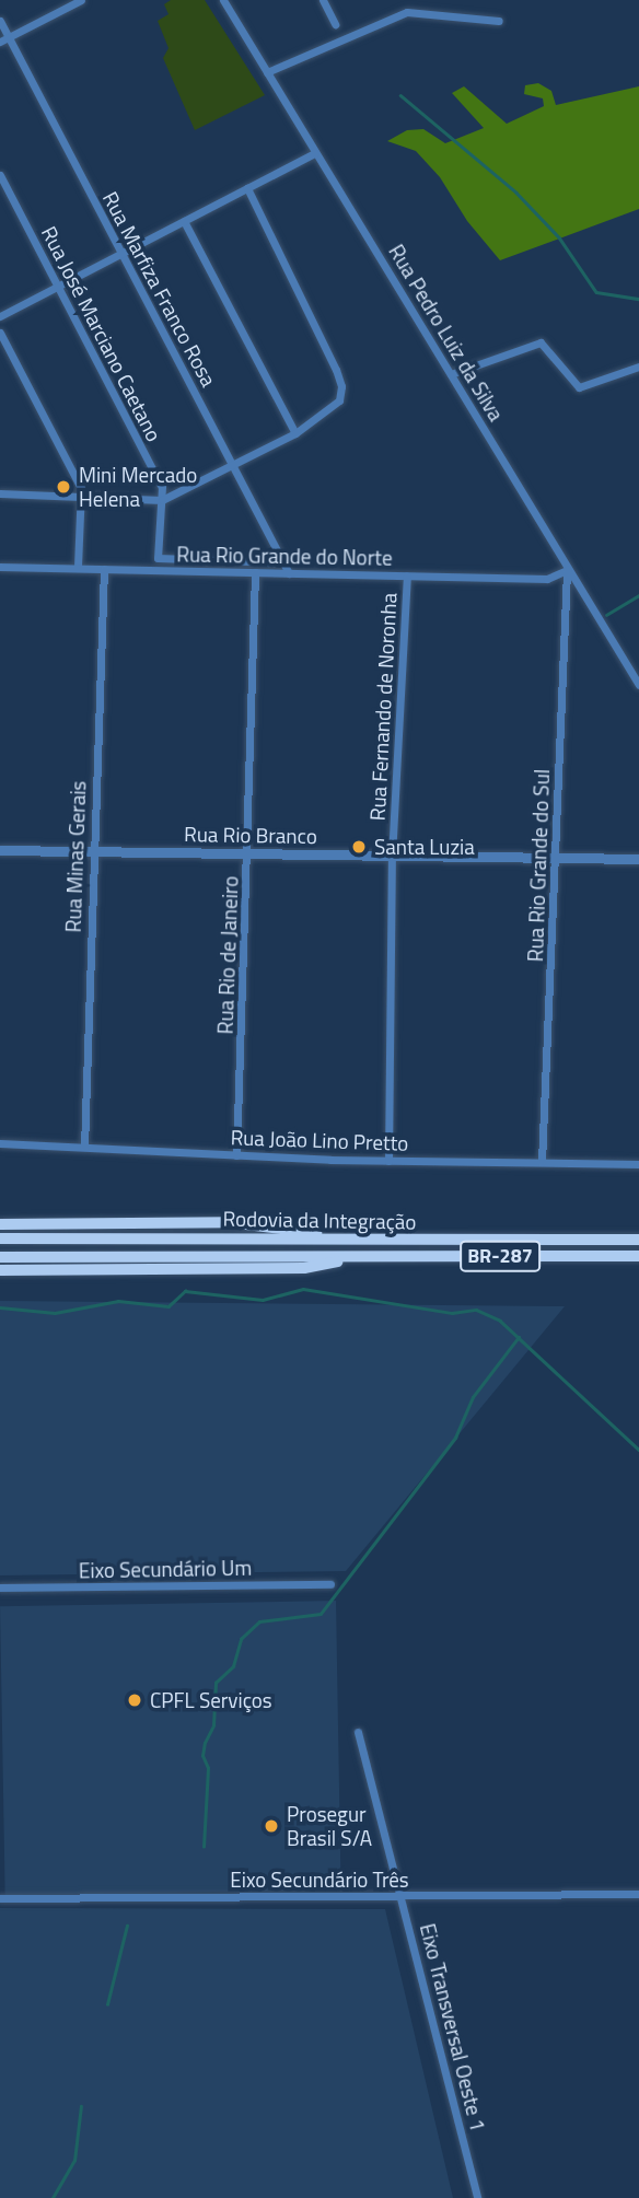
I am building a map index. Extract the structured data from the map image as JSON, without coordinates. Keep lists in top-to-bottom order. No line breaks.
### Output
{"streets":{"highway":["Rodovia da Integração","BR-287"],"street":["Rua Marfiza Franco Rosa","Rua Pedro Luiz da Silva","Rua José Marciano Caetano","Rua Rio Grande do Norte","Rua Fernando de Noronha","Rua Rio Branco","Rua Minas Gerais","Rua Rio Grande do Sul","Rua Rio de Janeiro","Rua João Lino Pretto","Eixo Secundário Um","Eixo Secundário Três","Eixo Transversal Oeste 1"]},"crossings":[["Rua Marfiza Franco Rosa","Rua José Marciano Caetano"],["Rua Marfiza Franco Rosa","Rua Rio Grande do Norte"],["Rua Pedro Luiz da Silva","Rua Rio Grande do Norte"],["Rua Pedro Luiz da Silva","Rua Rio Grande do Sul"],["Rua Rio Grande do Norte","Rua Fernando de Noronha"],["Rua Rio Grande do Norte","Rua Minas Gerais"],["Rua Rio Grande do Norte","Rua Rio Grande do Sul"],["Rua Rio Grande do Norte","Rua Rio de Janeiro"],["Rua Fernando de Noronha","Rua Rio Branco"],["Rua Fernando de Noronha","Rua João Lino Pretto"],["Rua Rio Branco","Rua Minas Gerais"],["Rua Rio Branco","Rua Rio Grande do Sul"],["Rua Rio Branco","Rua Rio de Janeiro"],["Rua Minas Gerais","Rua João Lino Pretto"],["Rua Rio Grande do Sul","Rua João Lino Pretto"],["Rua Rio de Janeiro","Rua João Lino Pretto"],["Rodovia da Integração","BR-287"],["Eixo Secundário Três","Eixo Transversal Oeste 1"]],"places":["Mini Mercado Helena","Santa Luzia","CPFL Serviços","Prosegur Brasil S/A"]}
